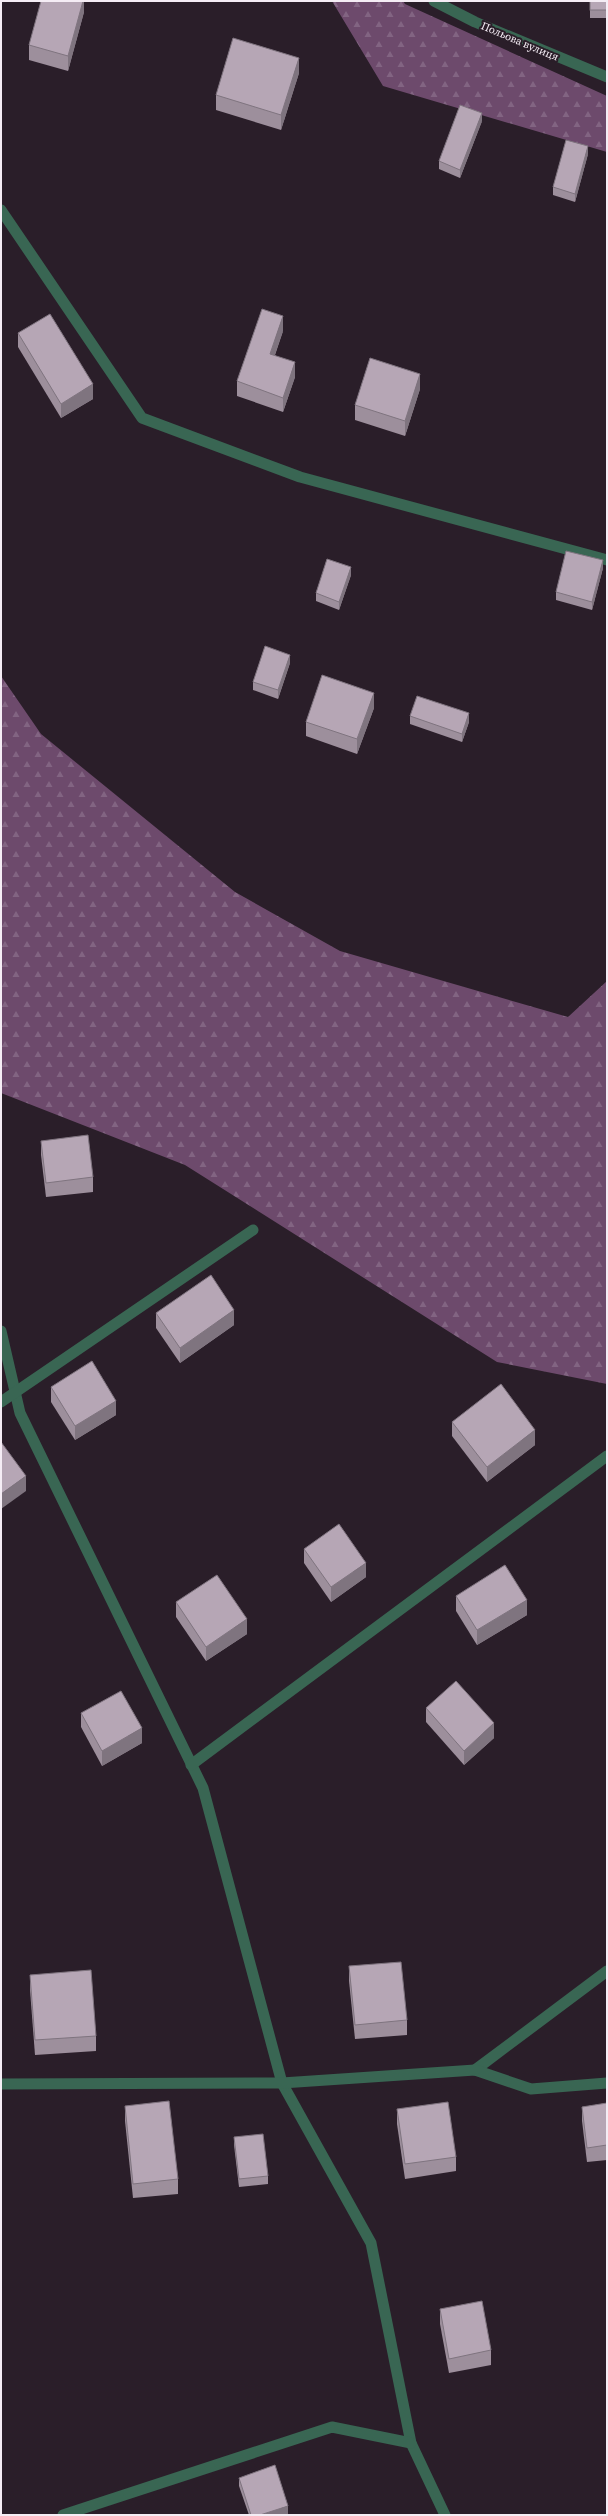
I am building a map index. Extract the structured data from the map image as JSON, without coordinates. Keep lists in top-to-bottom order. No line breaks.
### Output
{"streets":{"street":["Польова вулиця"]}}
